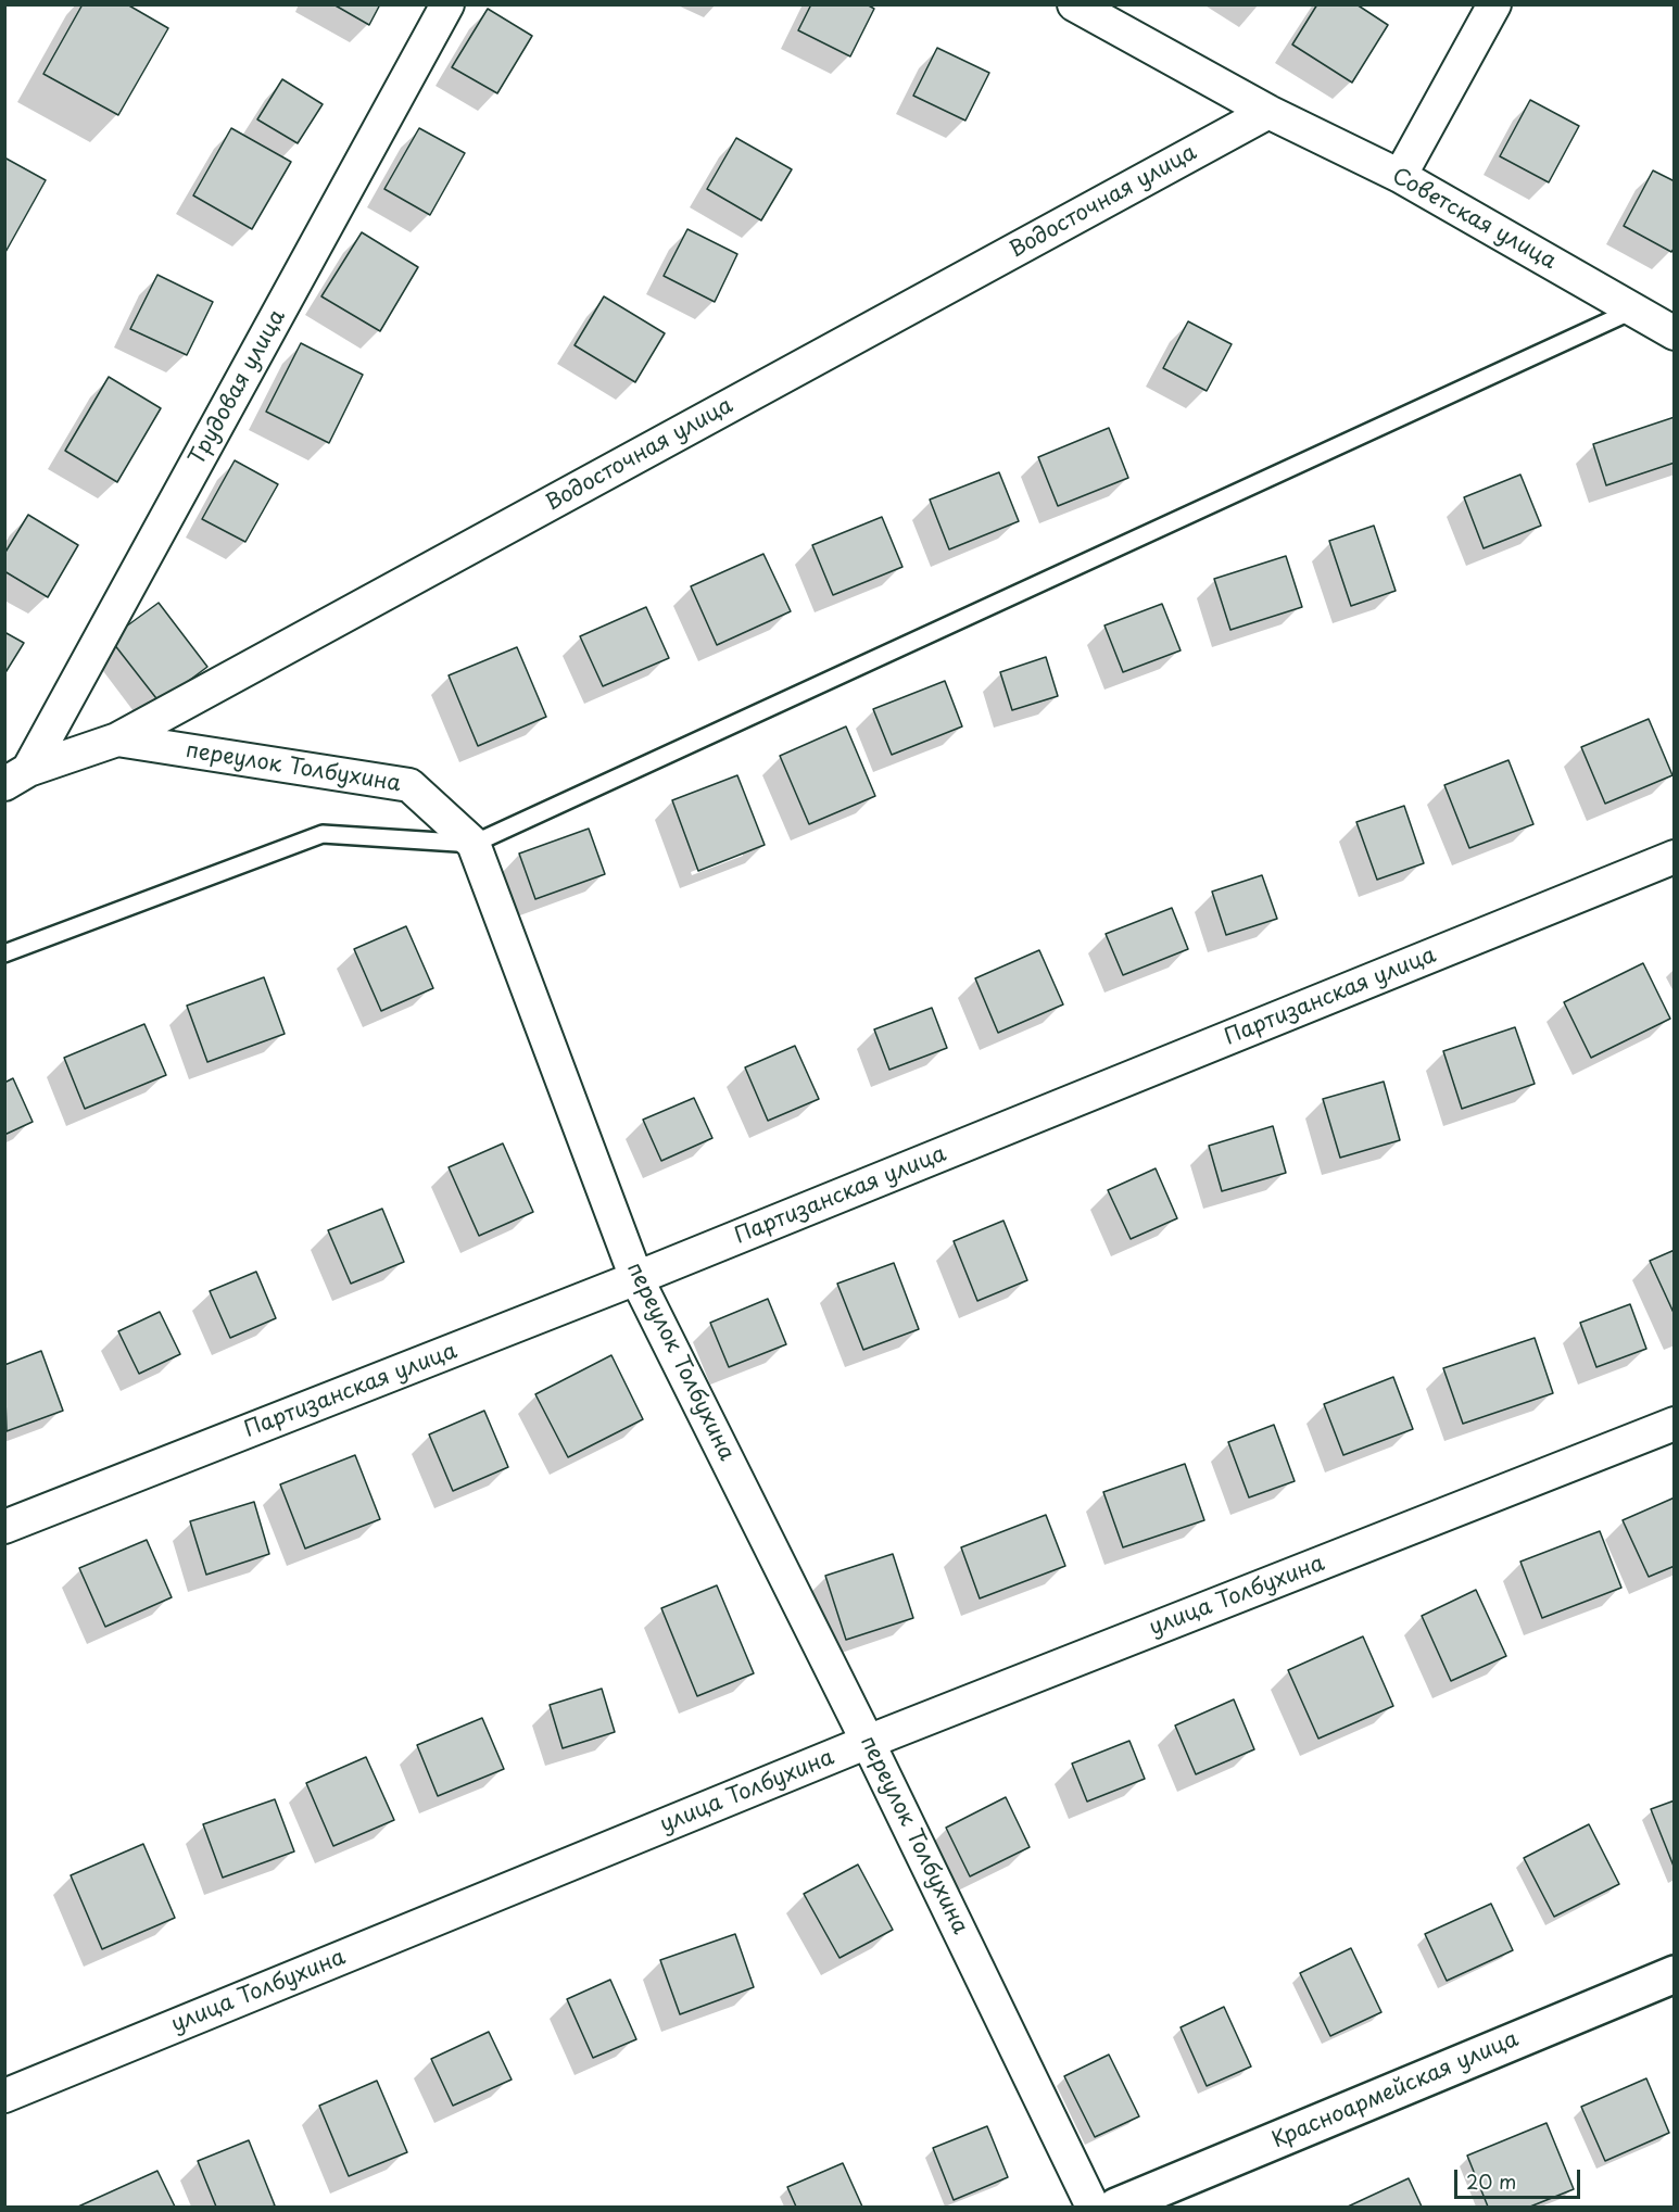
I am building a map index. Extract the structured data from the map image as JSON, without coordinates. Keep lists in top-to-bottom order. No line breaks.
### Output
{"streets":{"street":["Водосточная улица","Советская улица","Трудовая улица","переулок Толбухина","Партизанская улица","улица Толбухина","Красноармейская улица"]},"crossings":[["Водосточная улица","Советская улица"],["Водосточная улица","Трудовая улица"],["Водосточная улица","переулок Толбухина"],["переулок Толбухина","Партизанская улица"],["переулок Толбухина","улица Толбухина"]],"scale_bar":"20 m"}
